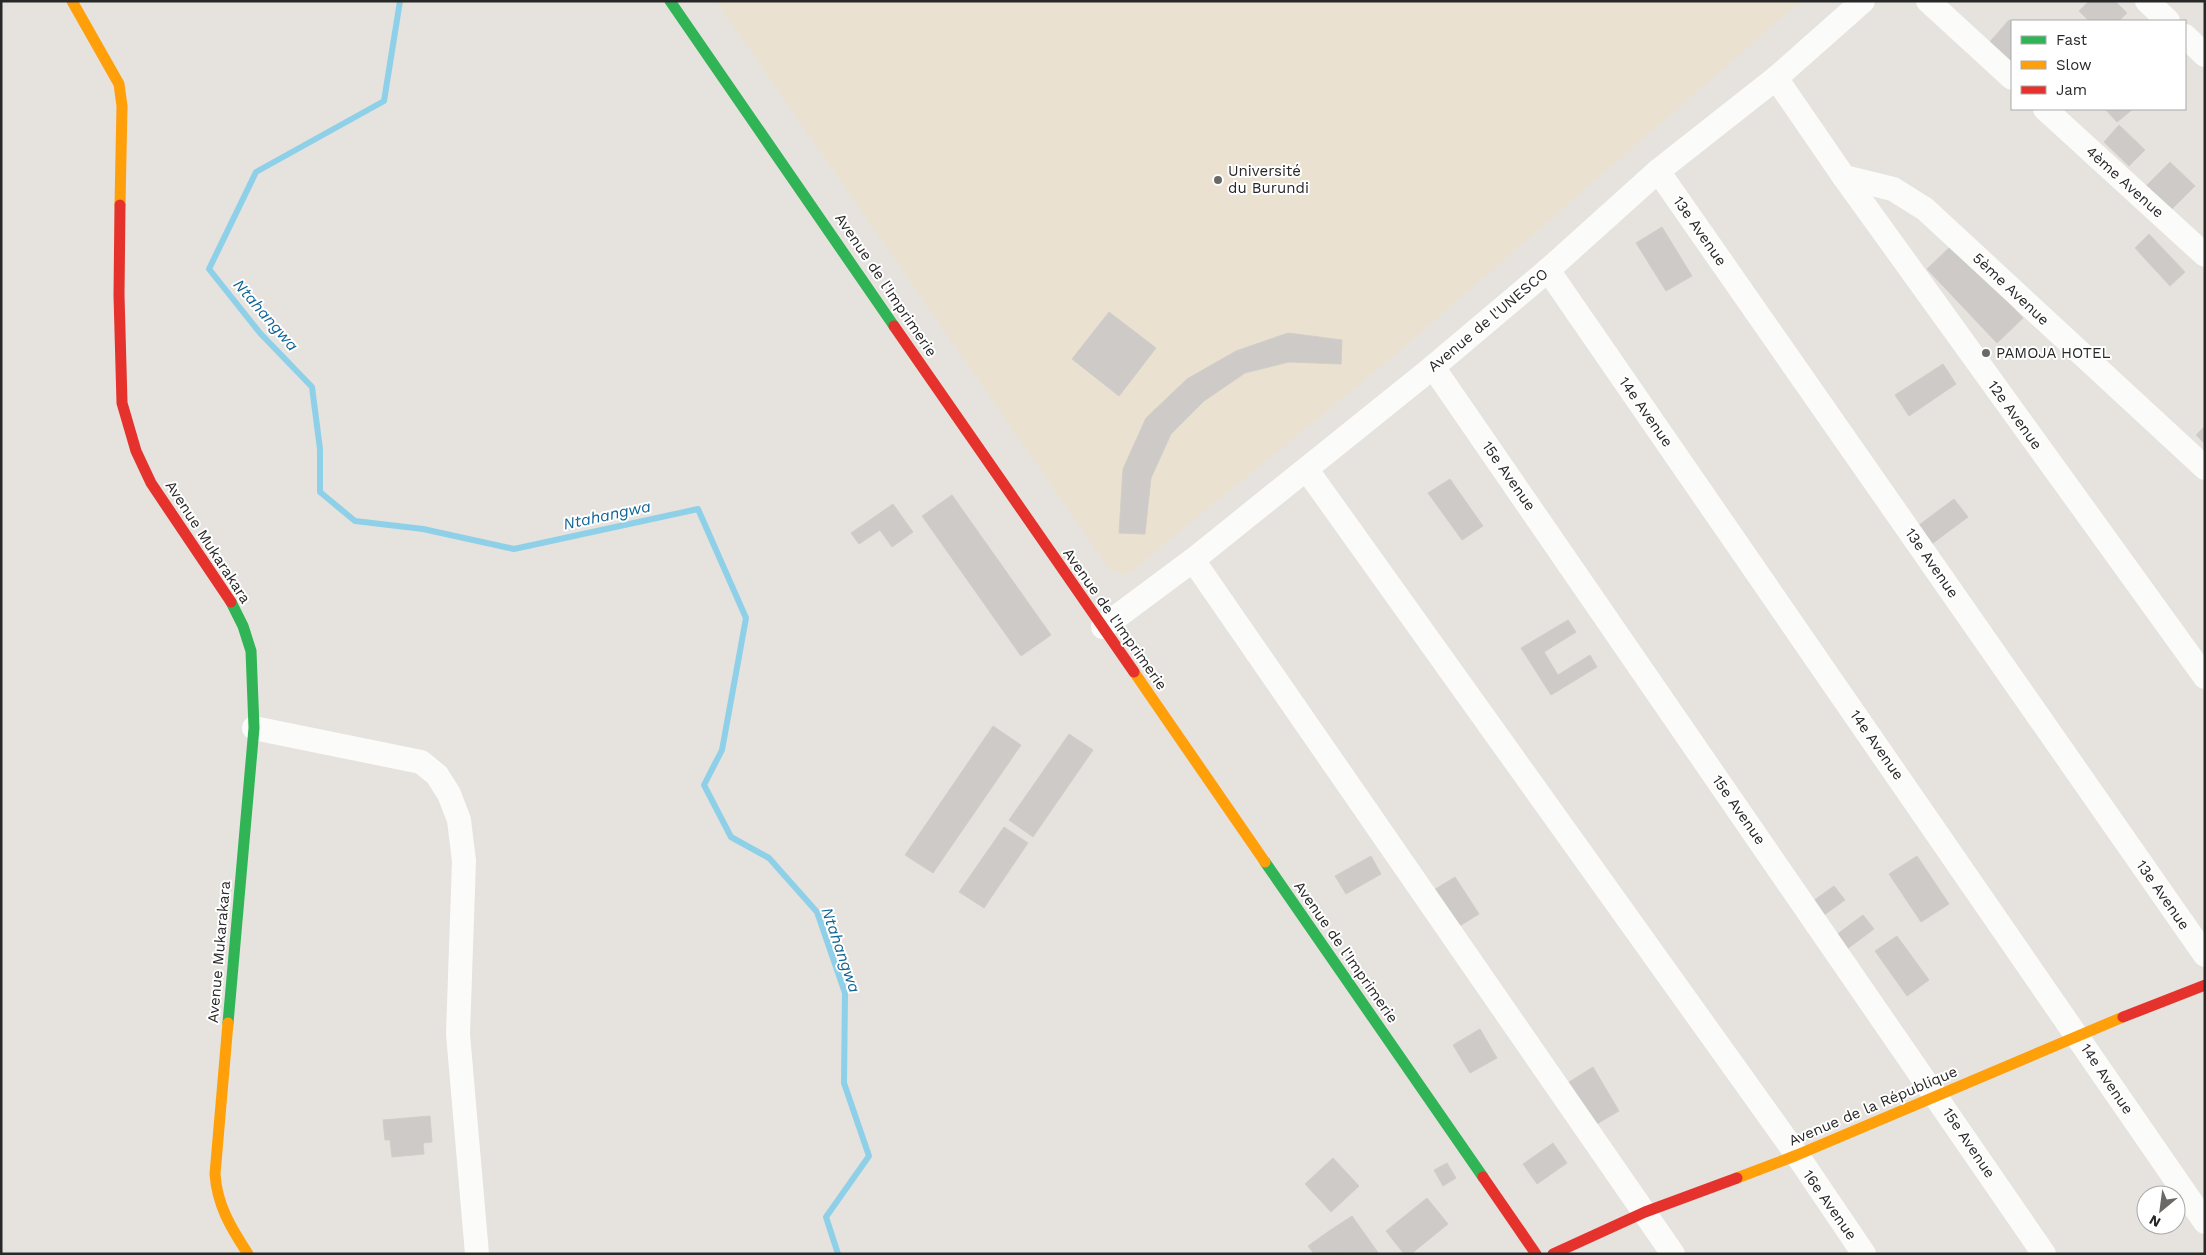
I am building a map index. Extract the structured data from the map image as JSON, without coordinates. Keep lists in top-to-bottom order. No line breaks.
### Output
{"streets":{"street":["4ème Avenue","13e Avenue","Avenue de l'Imprimerie","5ème Avenue","Avenue de l'UNESCO","14e Avenue","12e Avenue","15e Avenue","Avenue Mukarakara","Avenue de la République","16e Avenue"]},"crossings":[["13e Avenue","Avenue de l'UNESCO"],["Avenue de l'Imprimerie","Avenue de l'UNESCO"],["5ème Avenue","12e Avenue"],["Avenue de l'UNESCO","14e Avenue"],["Avenue de l'UNESCO","12e Avenue"],["Avenue de l'UNESCO","15e Avenue"],["Avenue de l'UNESCO","16e Avenue"],["14e Avenue","Avenue de la République"],["15e Avenue","Avenue de la République"],["Avenue de la République","16e Avenue"]],"water":["Ntahangwa"],"places":["Université du Burundi","PAMOJA HOTEL"],"legend":["Fast","Slow","Jam"],"north":"bottom left"}
